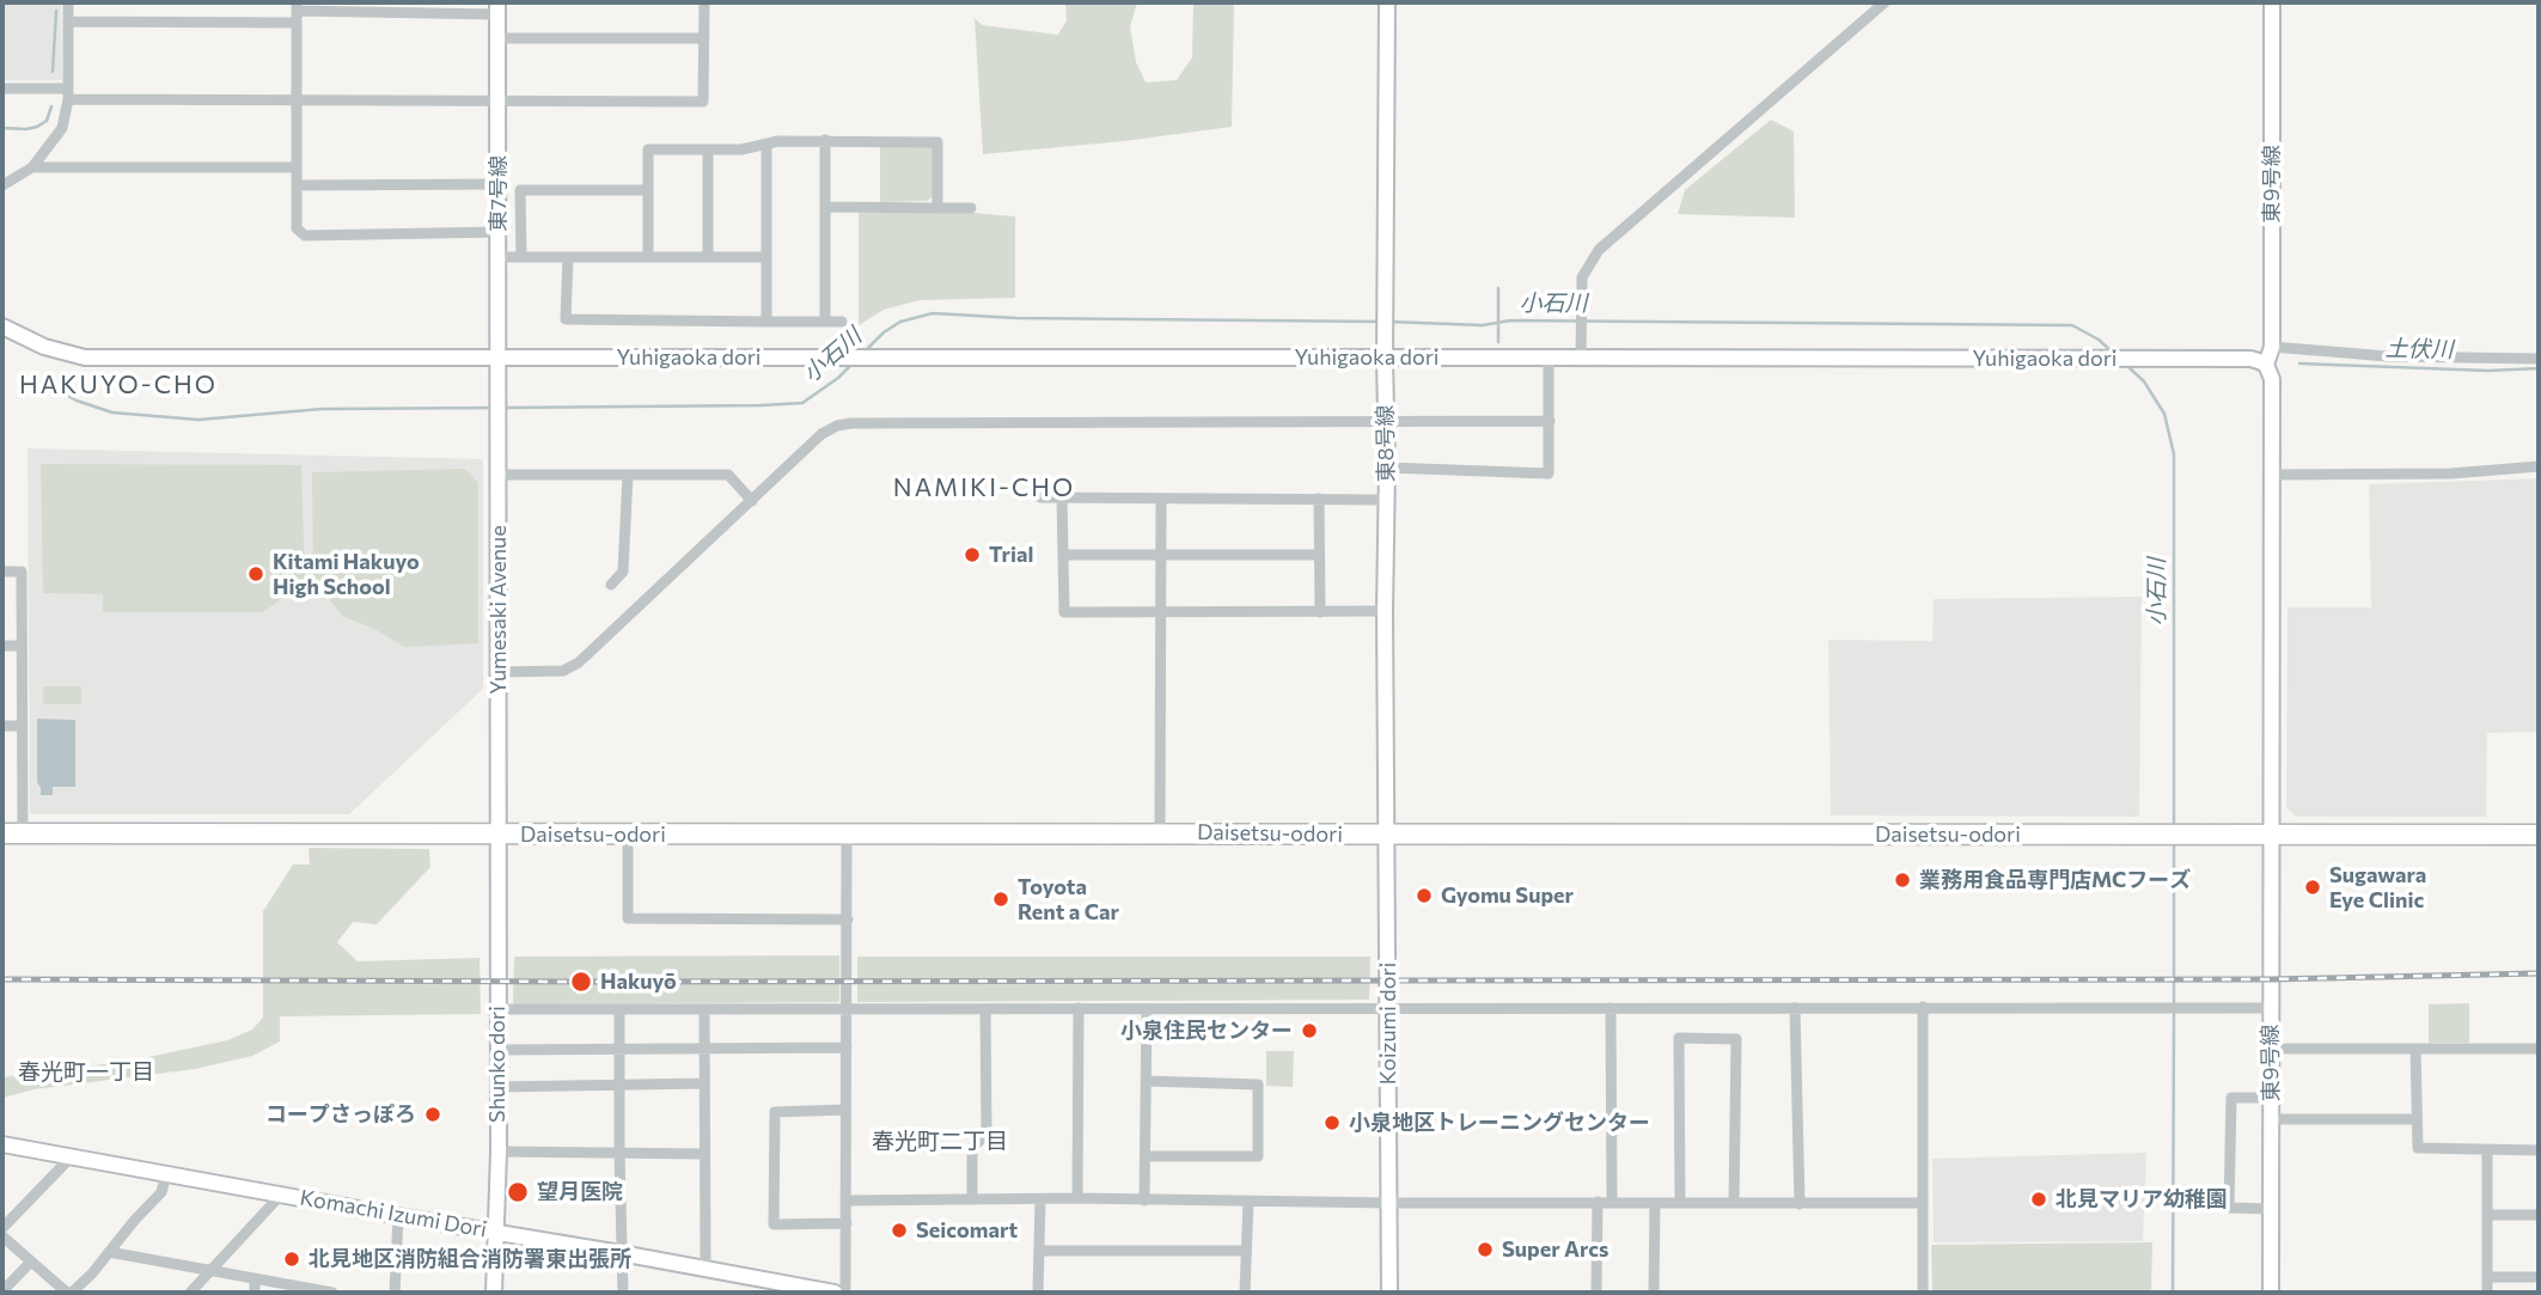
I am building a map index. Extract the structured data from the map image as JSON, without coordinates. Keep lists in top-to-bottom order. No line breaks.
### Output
{"streets":{"highway":["Daisetsu-odori"],"street":["東9号線","東7号線","Yuhigaoka dori","東8号線","Yumesaki Avenue","Koizumi dori","Shunko dori","Komachi Izumi Dori"]},"crossings":[["東9号線","Yuhigaoka dori"],["東9号線","Daisetsu-odori"],["東7号線","Yuhigaoka dori"],["東7号線","Yumesaki Avenue"],["Yuhigaoka dori","東8号線"],["東8号線","Daisetsu-odori"],["東8号線","Koizumi dori"],["Yumesaki Avenue","Daisetsu-odori"],["Yumesaki Avenue","Shunko dori"],["Daisetsu-odori","Koizumi dori"],["Daisetsu-odori","Shunko dori"],["Shunko dori","Komachi Izumi Dori"]],"districts":["HAKUYO-CHO","NAMIKI-CHO","春光町一丁目","春光町二丁目"],"water":["小石川","土伏川"],"places":["Trial","Kitami Hakuyo High School","業務用食品専門店MCフーズ","Sugawara Eye Clinic","Gyomu Super","Toyota Rent a Car","Hakuyō","小泉住民センター","コープさっぽろ","小泉地区トレーニングセンター","望月医院","北見マリア幼稚園","Seicomart","Super Arcs","北見地区消防組合消防署東出張所"]}
